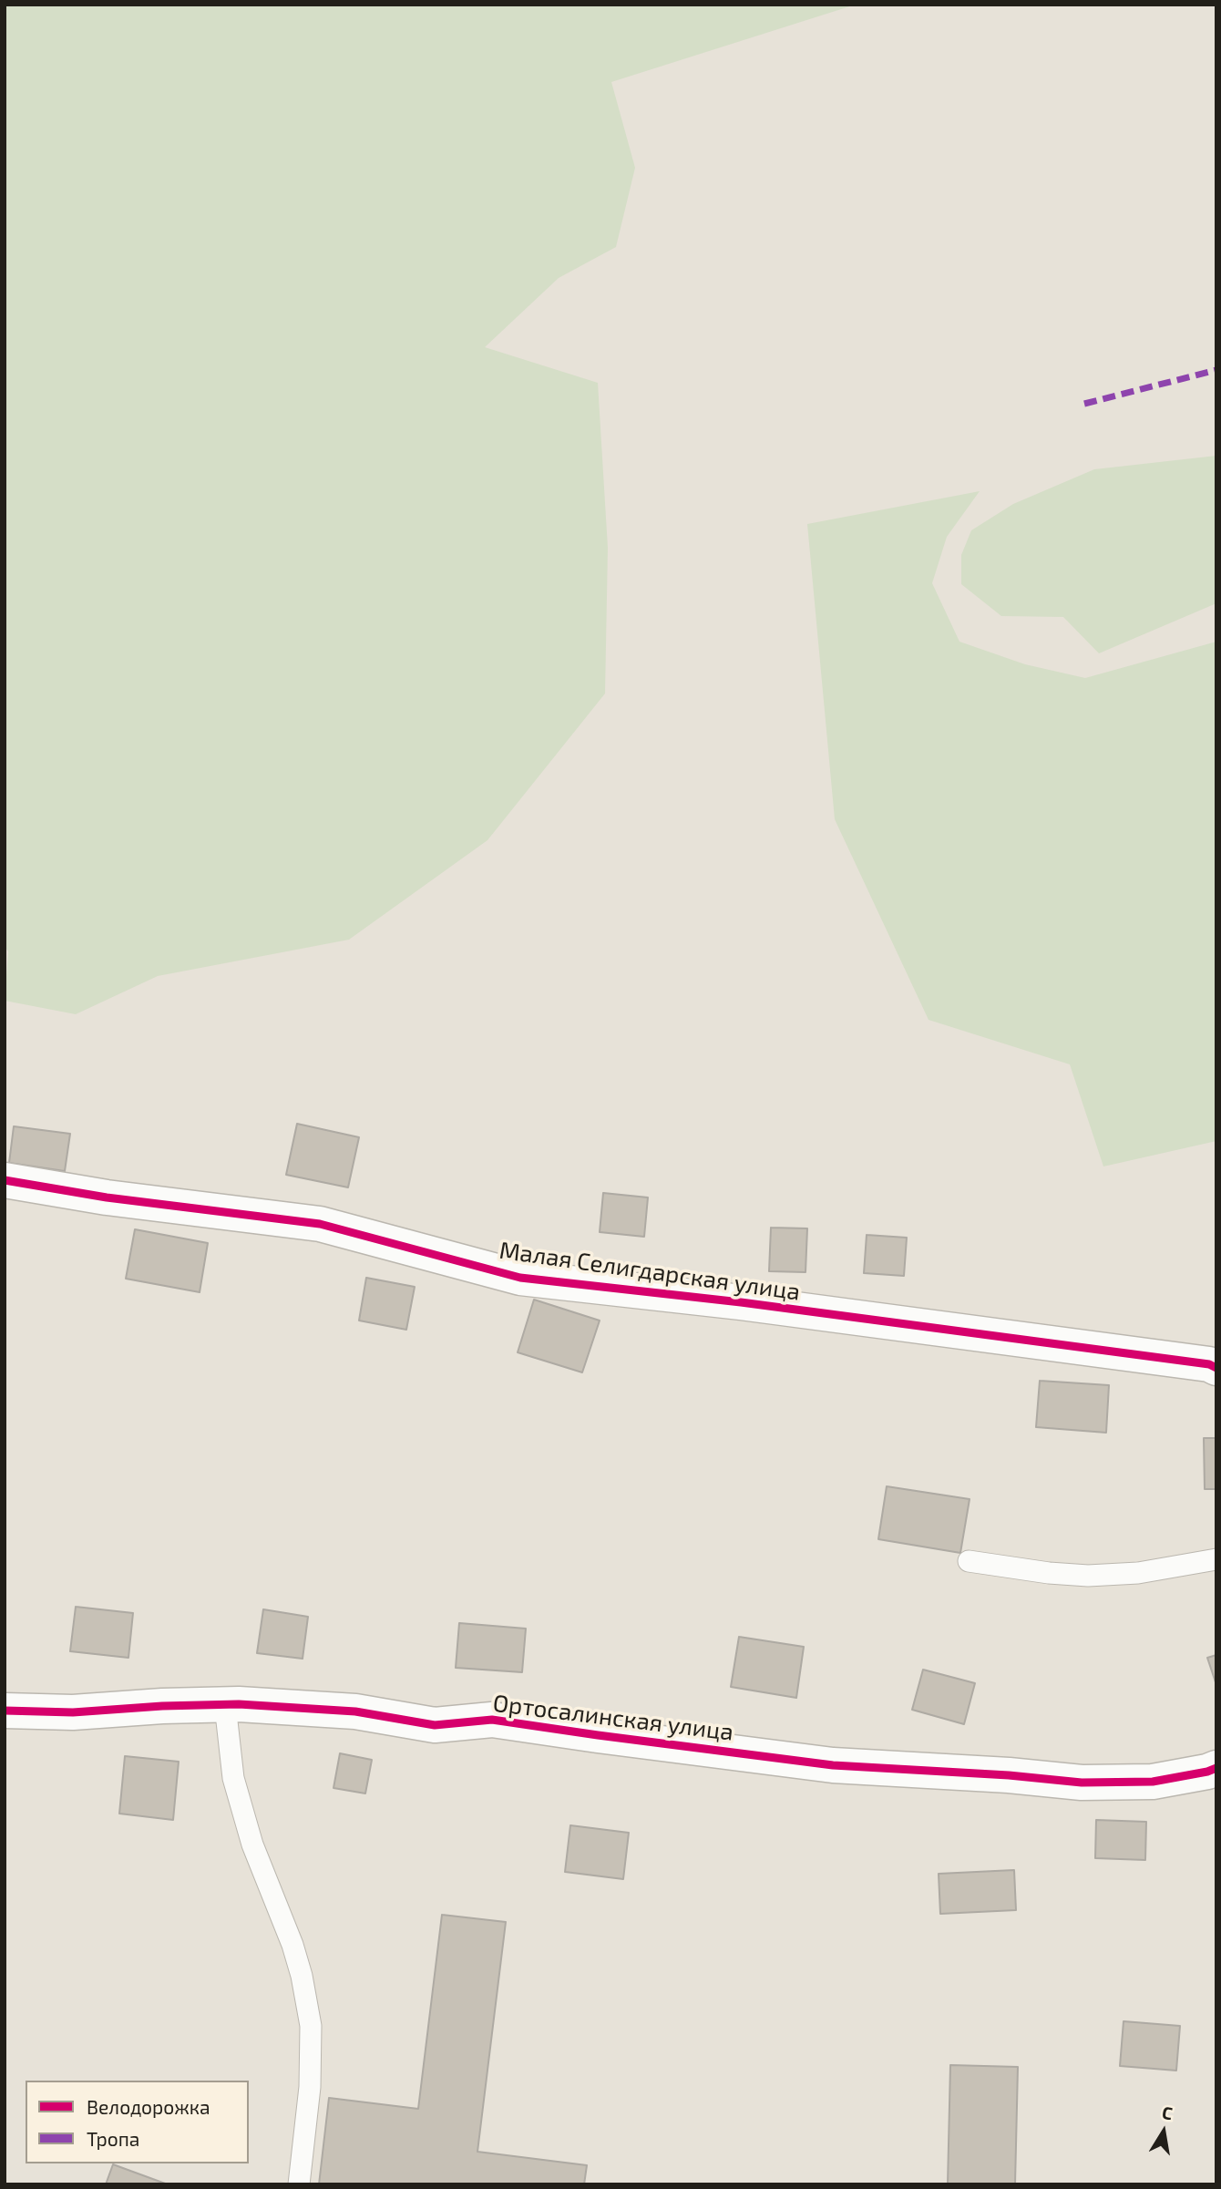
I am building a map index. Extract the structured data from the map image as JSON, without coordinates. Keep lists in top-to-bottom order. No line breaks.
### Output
{"streets":{"street":["Малая Селигдарская улица","Ортосалинская улица"]},"legend":["Велодорожка","Тропа"],"north":"top"}
